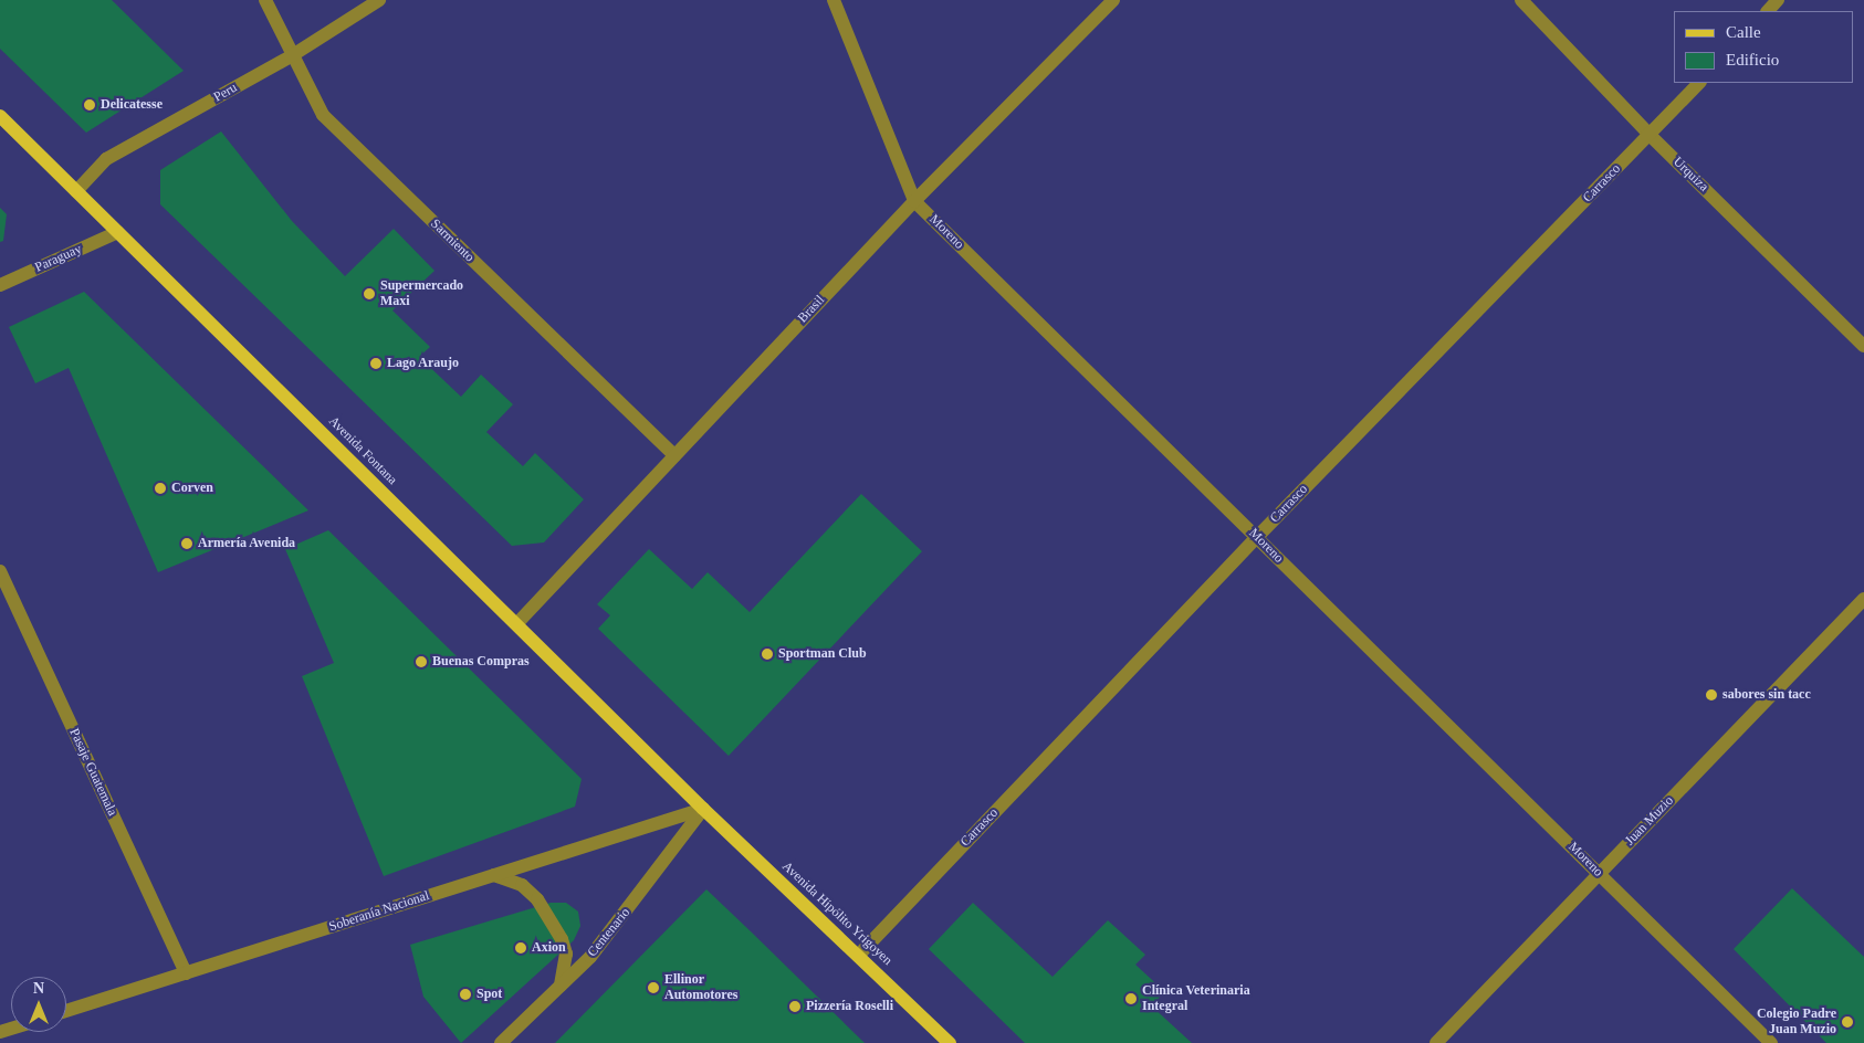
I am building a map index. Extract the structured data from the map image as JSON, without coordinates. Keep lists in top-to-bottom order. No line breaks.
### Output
{"streets":{"main road":["Avenida Fontana","Avenida Hipólito Yrigoyen"],"street":["Peru","Urquiza","Carrasco","Moreno","Sarmiento","Paraguay","Brasil","Pasaje Guatemala","Juan Muzio","Soberanía Nacional","Centenario"]},"crossings":[["Peru","Sarmiento"],["Peru","Avenida Fontana"],["Urquiza","Carrasco"],["Carrasco","Moreno"],["Carrasco","Avenida Hipólito Yrigoyen"],["Moreno","Brasil"],["Moreno","Juan Muzio"],["Sarmiento","Brasil"],["Paraguay","Avenida Fontana"],["Brasil","Avenida Fontana"],["Avenida Fontana","Soberanía Nacional"],["Avenida Fontana","Avenida Hipólito Yrigoyen"],["Avenida Fontana","Centenario"],["Pasaje Guatemala","Soberanía Nacional"],["Soberanía Nacional","Avenida Hipólito Yrigoyen"],["Soberanía Nacional","Centenario"],["Avenida Hipólito Yrigoyen","Centenario"]],"places":["Delicatesse","Supermercado Maxi","Lago Araujo","Corven","Armería Avenida","Sportman Club","Buenas Compras","sabores sin tacc","Axion","Ellinor Automotores","Spot","Clínica Veterinaria Integral","Pizzería Roselli","Colegio Padre Juan Muzio"],"legend":["Calle","Edificio"],"north":"top"}
